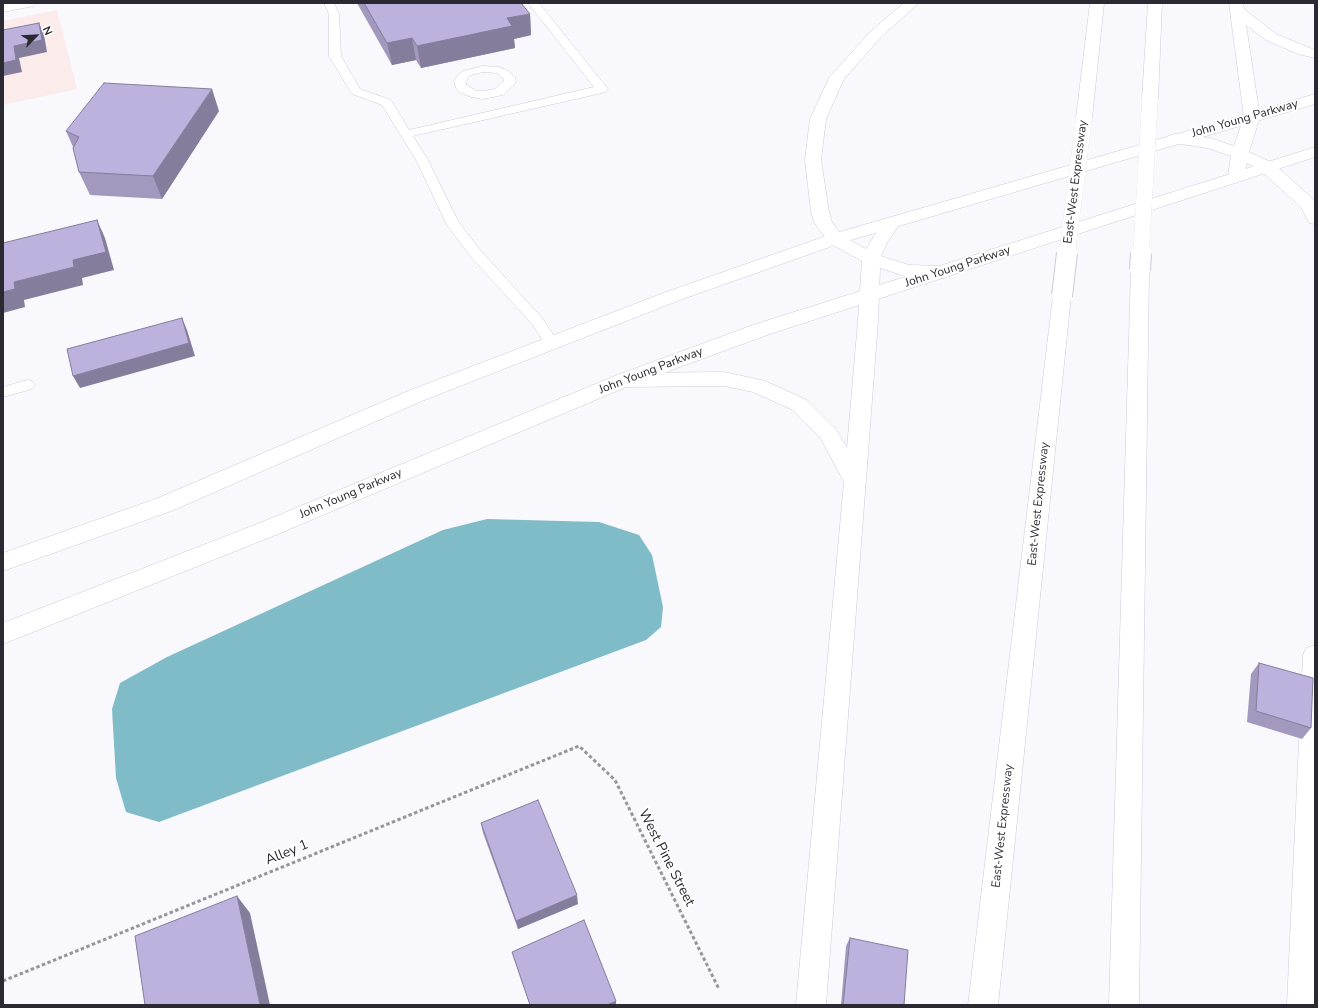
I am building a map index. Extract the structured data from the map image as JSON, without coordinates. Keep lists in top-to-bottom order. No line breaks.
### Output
{"streets":{"main road":["John Young Parkway","East-West Expressway"],"path":["Alley 1","West Pine Street"]},"crossings":[["Alley 1","West Pine Street"]],"north":"top right"}
